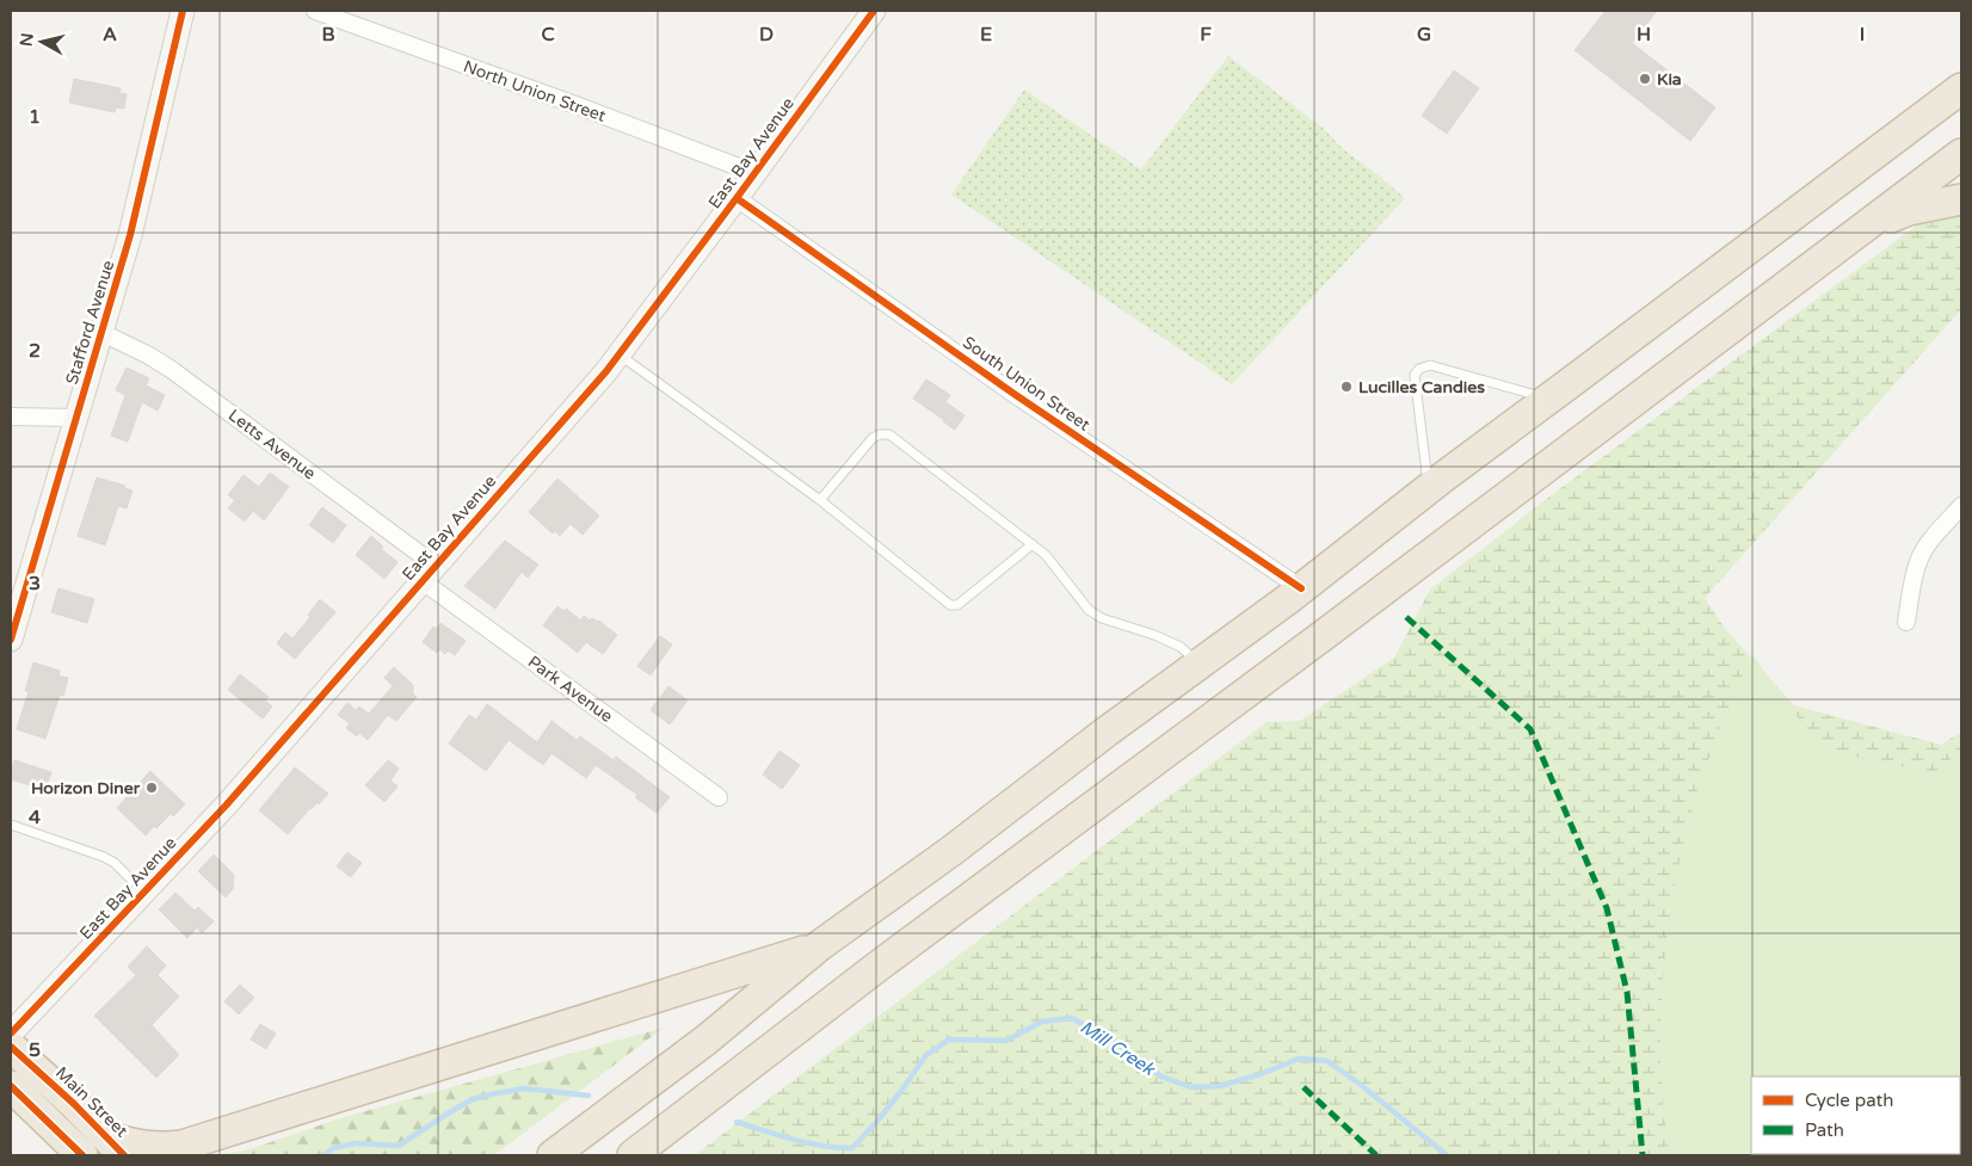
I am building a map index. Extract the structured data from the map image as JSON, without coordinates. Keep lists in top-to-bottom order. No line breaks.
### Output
{"streets":{"highway":["Main Street"],"street":["North Union Street","East Bay Avenue","Stafford Avenue","South Union Street","Letts Avenue","Park Avenue"]},"crossings":[["North Union Street","East Bay Avenue"],["East Bay Avenue","South Union Street"],["East Bay Avenue","Letts Avenue"],["East Bay Avenue","Park Avenue"],["Stafford Avenue","Letts Avenue"],["Letts Avenue","Park Avenue"]],"water":["Mill Creek"],"places":["Kia","Lucilles Candies","Horizon Diner"],"legend":["Cycle path","Path"],"north":"left","grid":{"columns":["A","B","C","D","E","F","G","H","I"],"rows":["1","2","3","4","5"]}}
